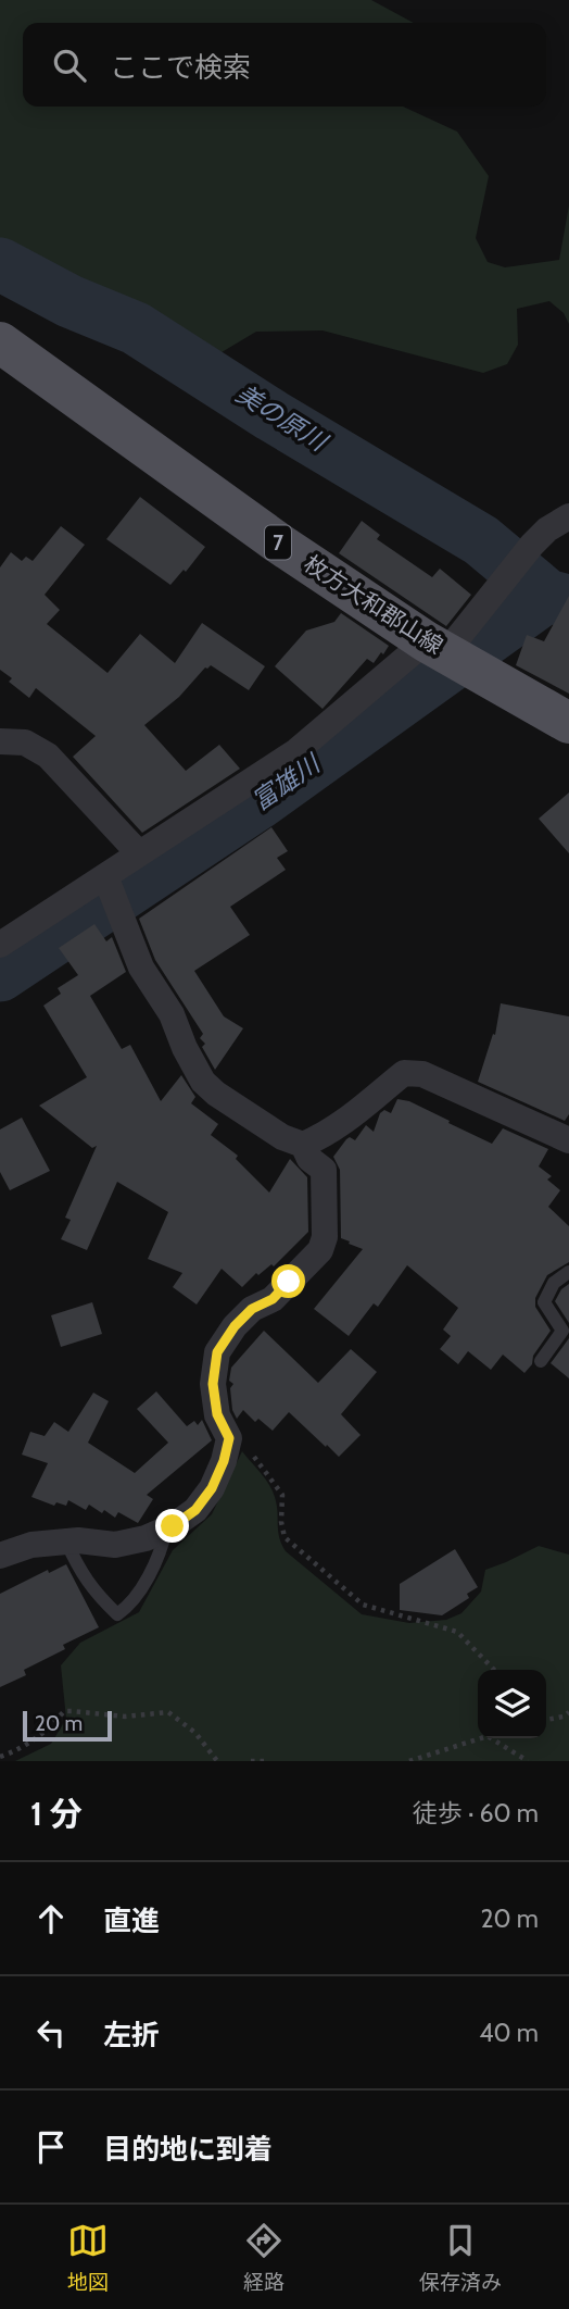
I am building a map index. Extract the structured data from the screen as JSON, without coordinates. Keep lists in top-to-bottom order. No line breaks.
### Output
{"streets":{"main road":["7","枚方大和郡山線"]},"water":["美の原川","富雄川"],"scale_bar":"20 m","page":{"search":"ここで検索","scale":"20 m","heading":["1 分","徒歩 · 60 m"],"list":[["直進","20 m"],["左折","40 m"],"目的地に到着"],"nav":["地図","経路","保存済み"]}}
